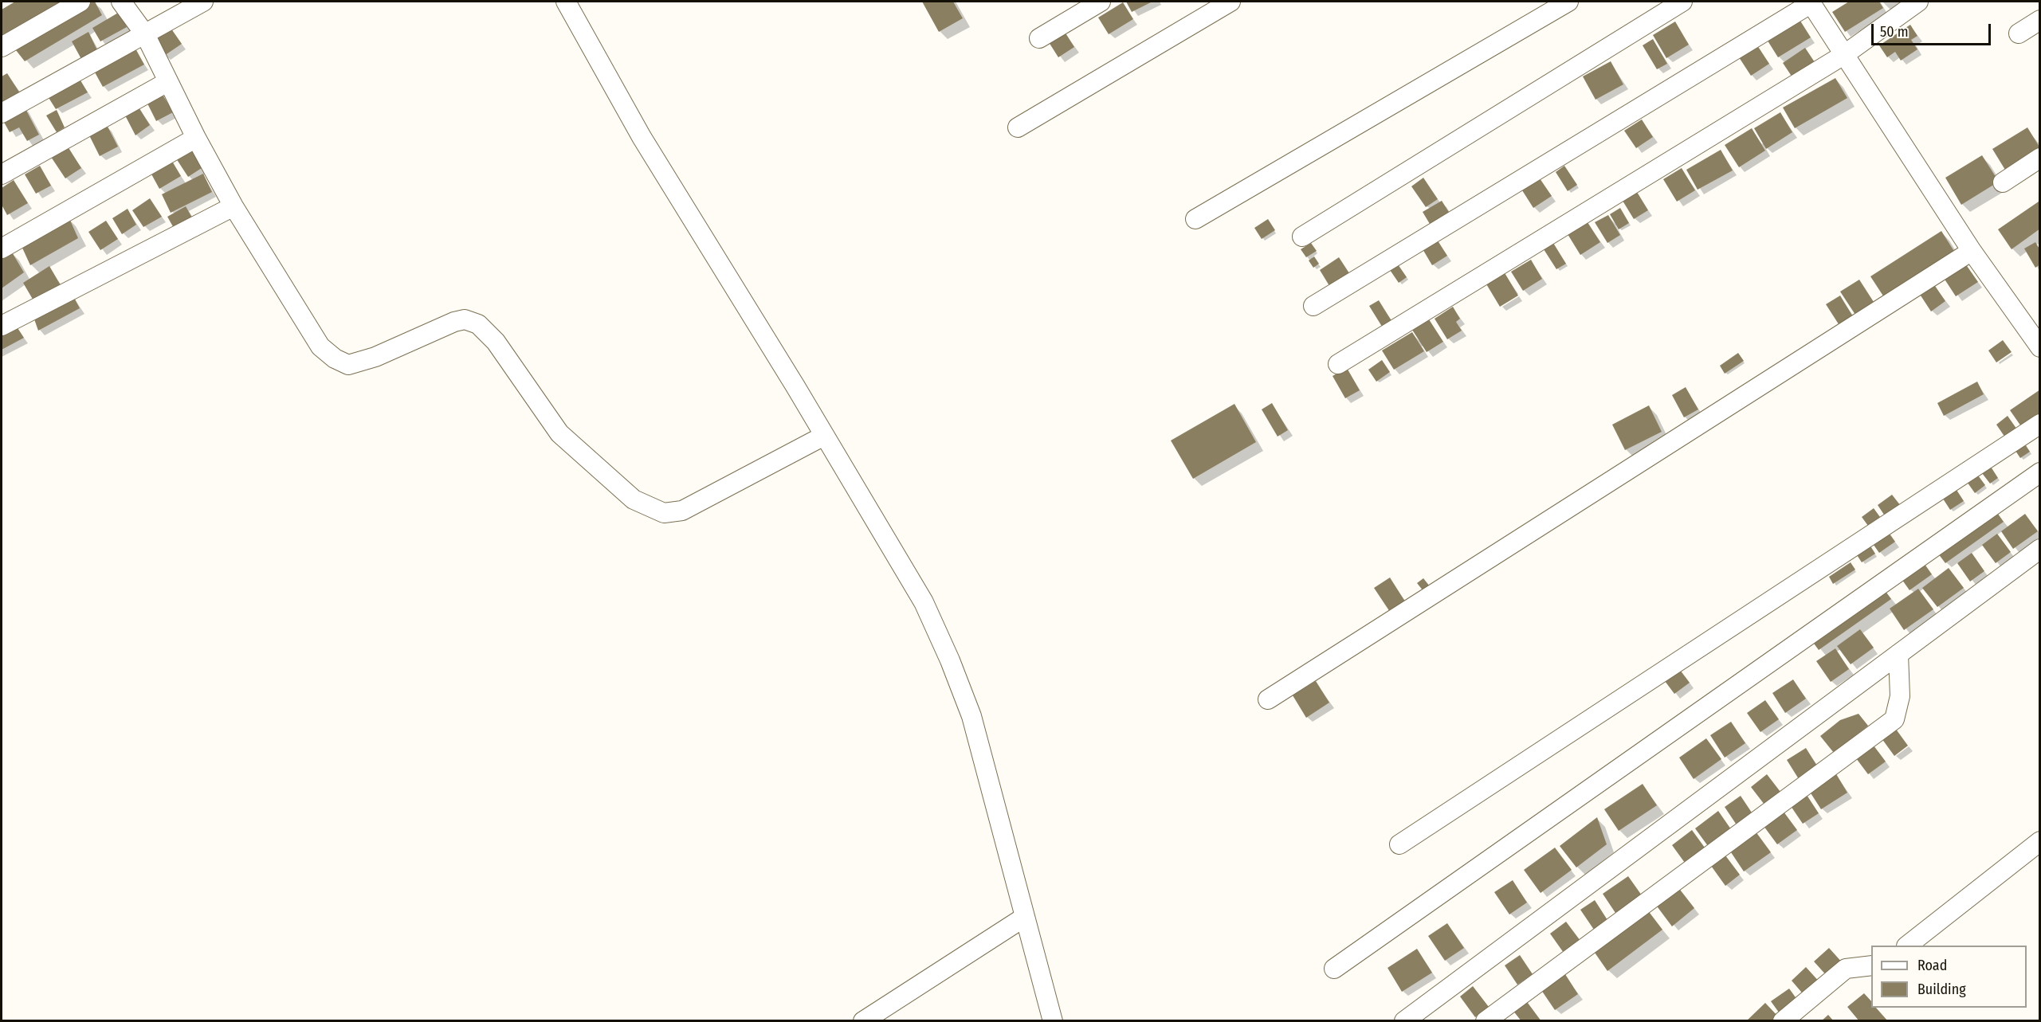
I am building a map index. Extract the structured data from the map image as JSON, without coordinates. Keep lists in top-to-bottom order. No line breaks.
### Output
{"legend":["Road","Building"],"scale_bar":"50 m"}
